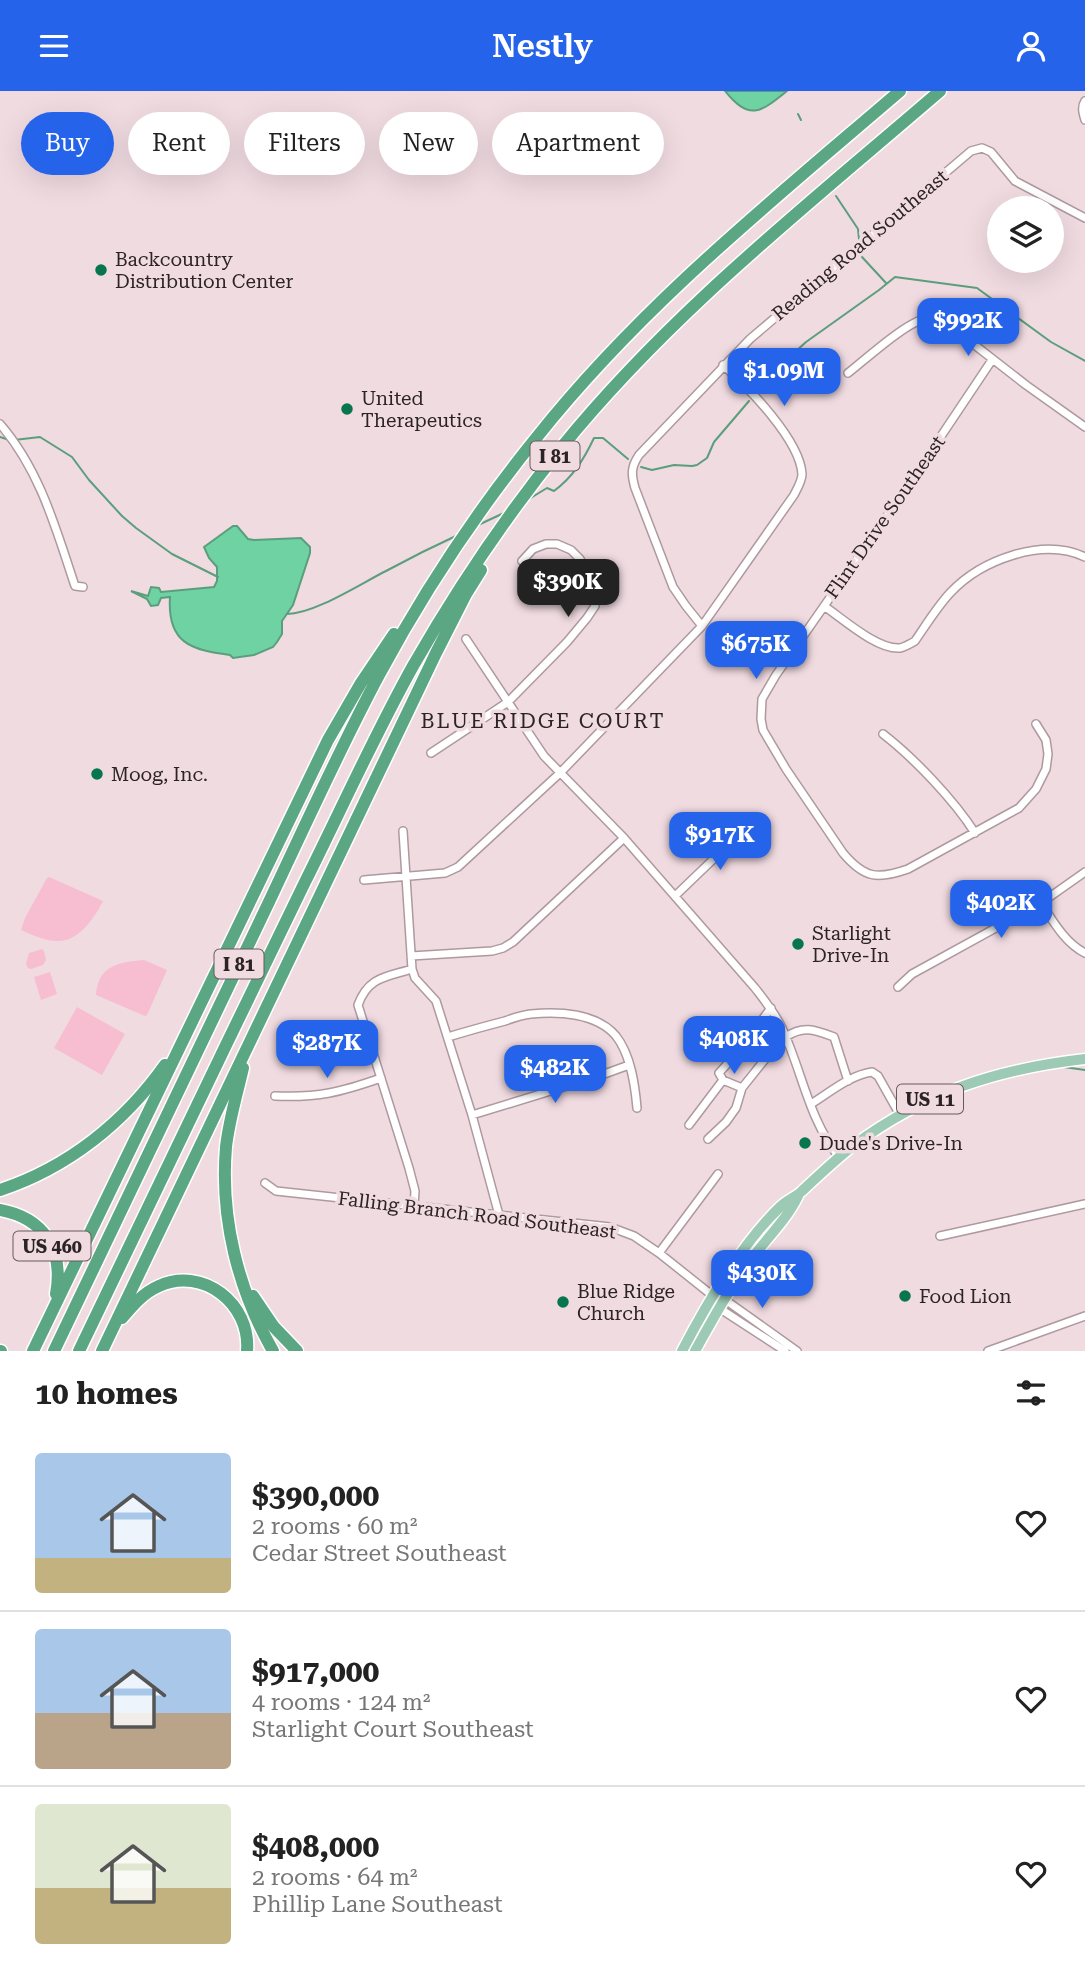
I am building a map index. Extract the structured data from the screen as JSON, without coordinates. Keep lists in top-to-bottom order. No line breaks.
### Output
{"streets":{"highway":["I 81","US 460"],"main road":["US 11"],"street":["Reading Road Southeast","Flint Drive Southeast","Falling Branch Road Southeast"]},"crossings":[["US 11","Falling Branch Road Southeast"]],"districts":["BLUE RIDGE COURT"],"places":["Backcountry Distribution Center","United Therapeutics","Moog, Inc.","Starlight Drive-In","Dude's Drive-In","Food Lion","Blue Ridge Church"],"page":{"header":"Nestly","chip":["Buy","Rent","Filters","New","Apartment"],"price":["$992K","$1.09M","$390K","$675K","$917K","$402K","$408K","$287K","$482K","$430K"],"heading":"10 homes","list":[{"name":"$390,000","note":"2 rooms · 60 m² · Cedar Street Southeast"},{"name":"$917,000","note":"4 rooms · 124 m² · Starlight Court Southeast"},{"name":"$408,000","note":"2 rooms · 64 m² · Phillip Lane Southeast"}]}}
